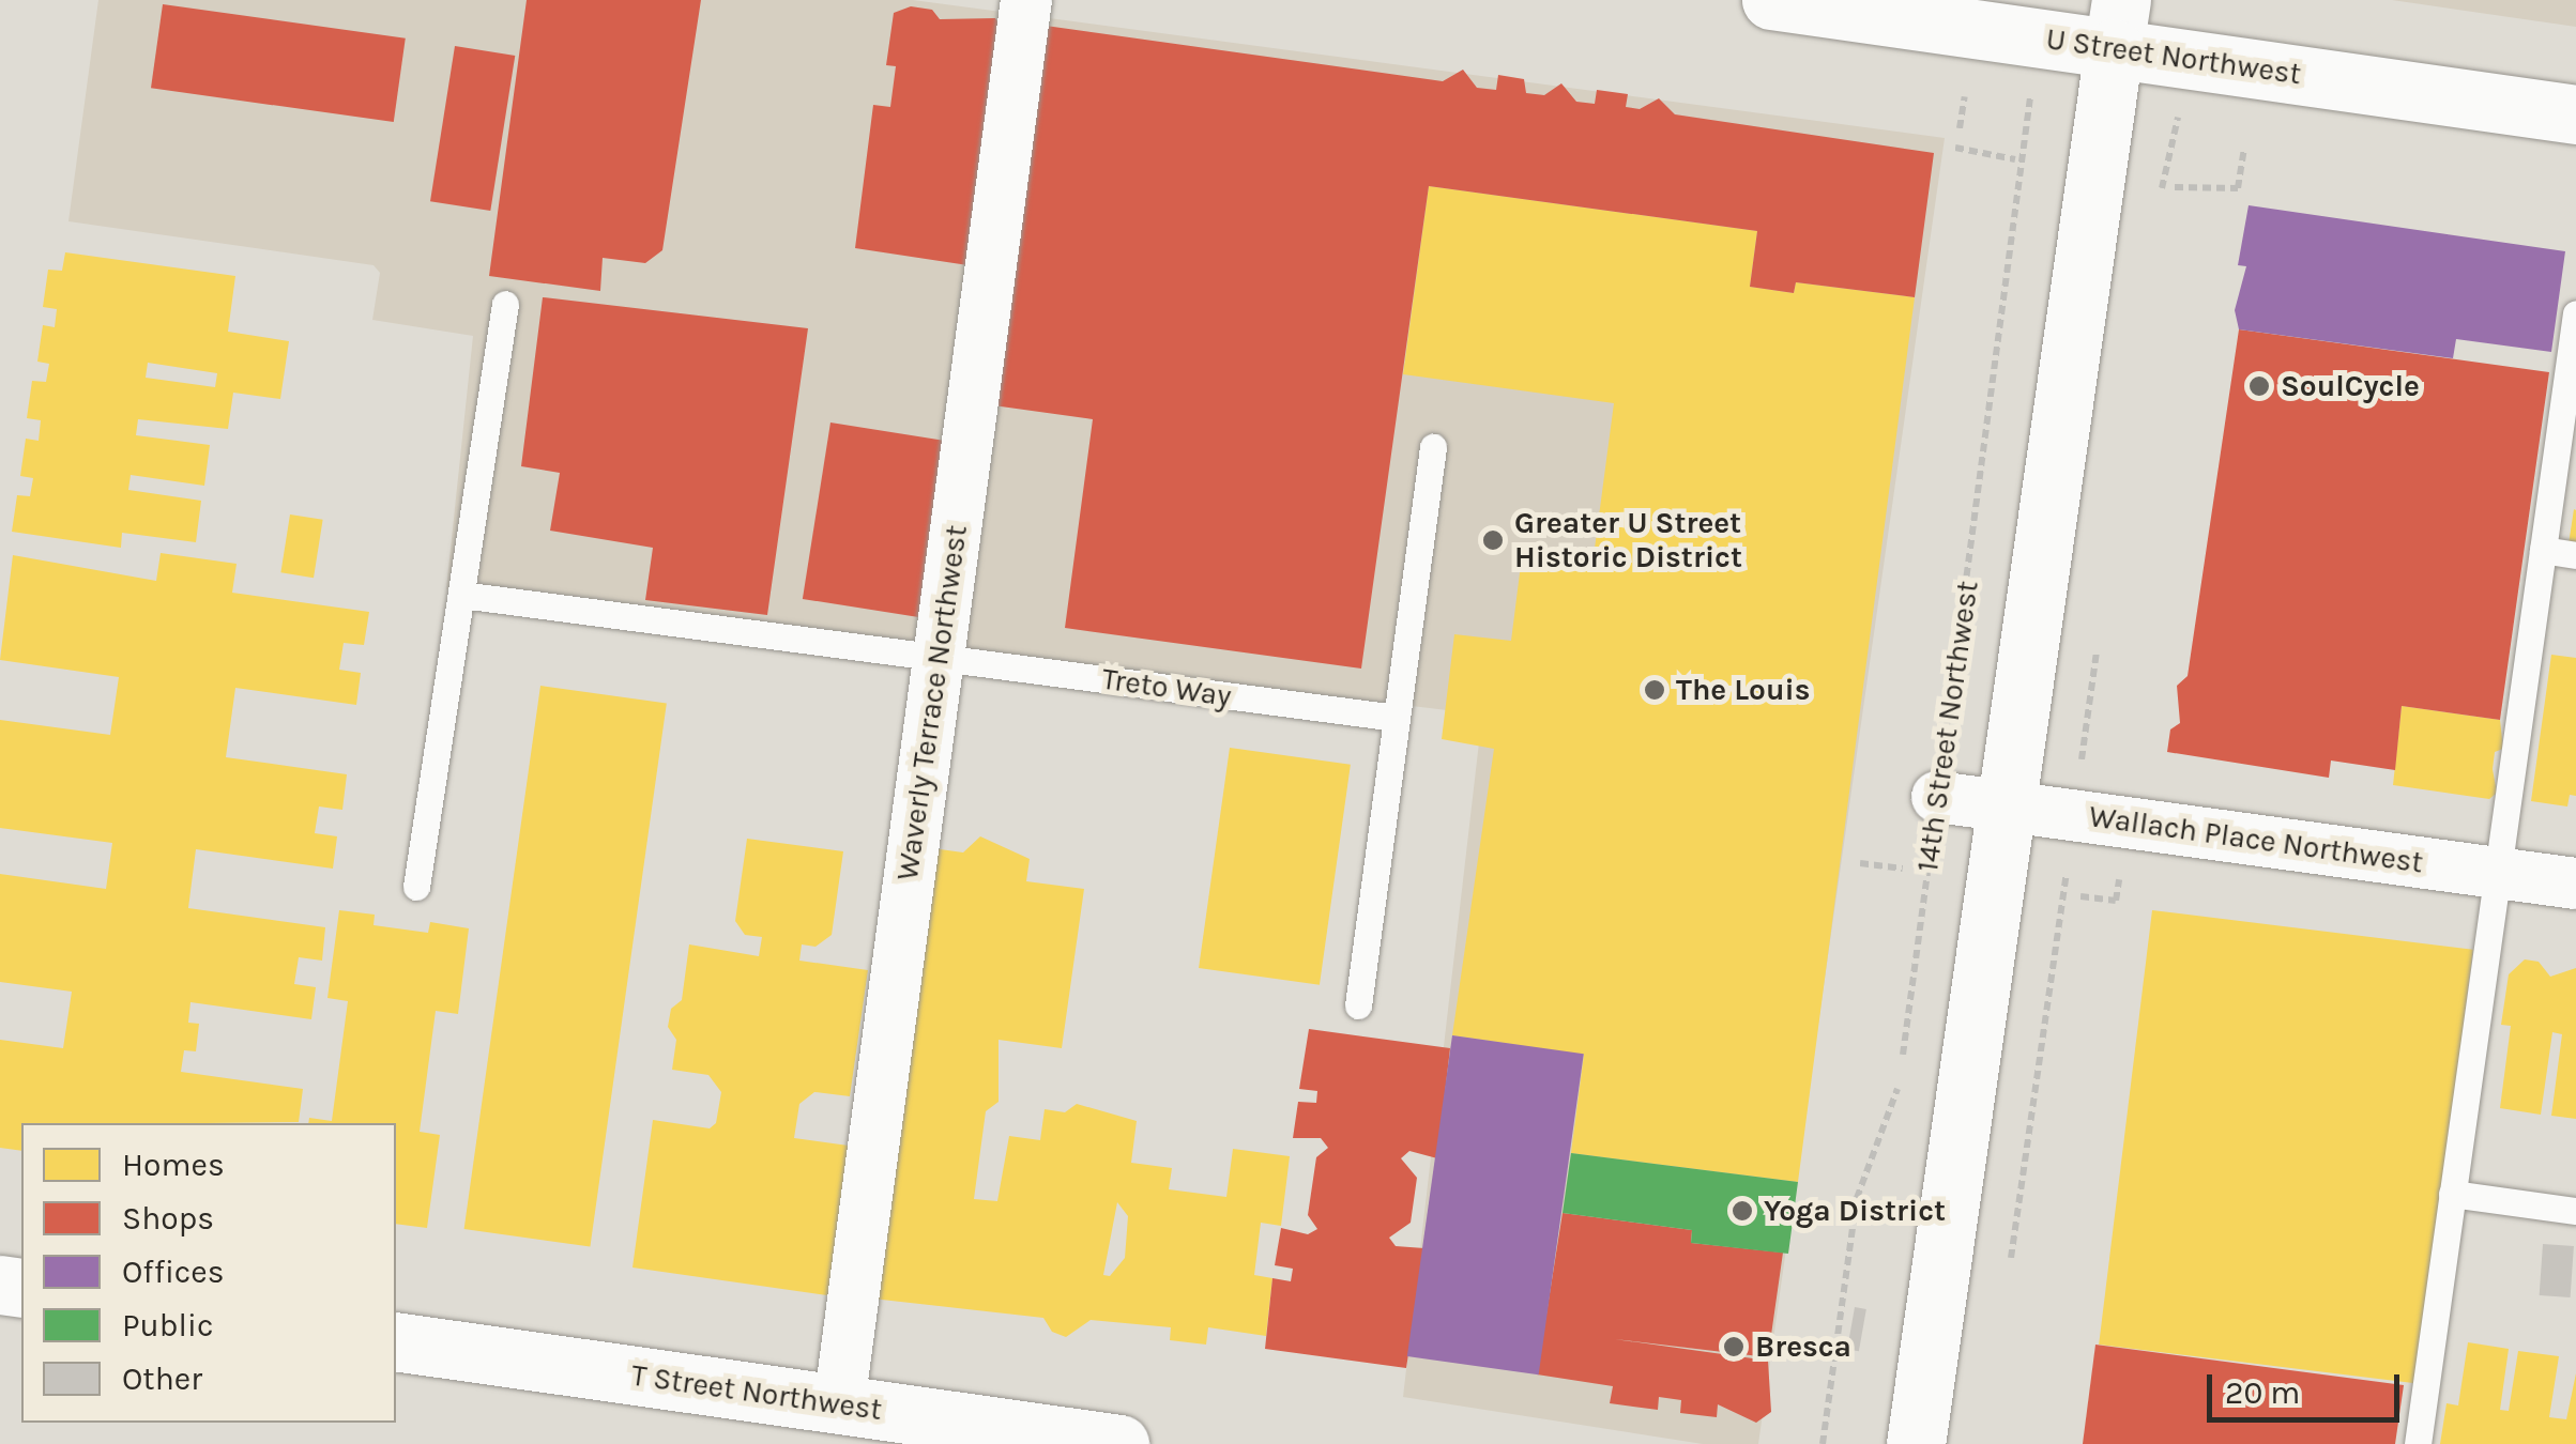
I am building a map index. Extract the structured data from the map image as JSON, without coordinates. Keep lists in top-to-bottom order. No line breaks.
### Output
{"streets":{"main road":["U Street Northwest","T Street Northwest"],"street":["Waverly Terrace Northwest","Wallach Place Northwest"],"lane":["Treto Way"],"path":["14th Street Northwest"]},"crossings":[["U Street Northwest","14th Street Northwest"],["Treto Way","Waverly Terrace Northwest"],["Waverly Terrace Northwest","T Street Northwest"],["14th Street Northwest","Wallach Place Northwest"]],"places":["SoulCycle","Greater U Street Historic District","The Louis","Yoga District","Bresca"],"legend":["Homes","Shops","Offices","Public","Other"],"scale_bar":"20 m"}
